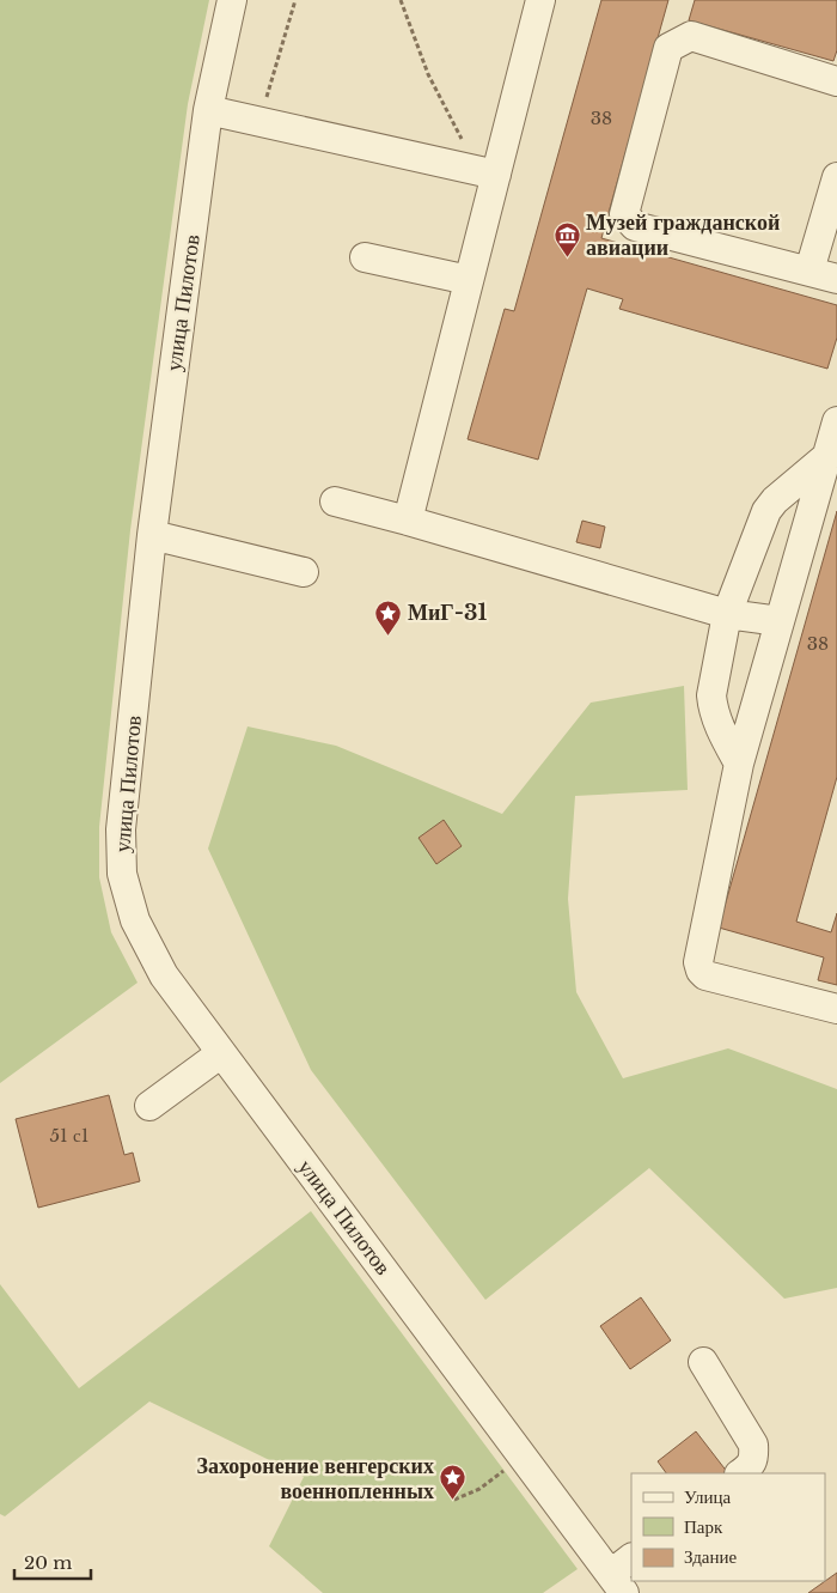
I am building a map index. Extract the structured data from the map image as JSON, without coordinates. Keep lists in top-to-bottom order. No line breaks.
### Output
{"streets":{"street":["улица Пилотов"]},"places":{"museum":["Музей гражданской авиации"],"place":["МиГ-31","Захоронение венгерских военнопленных"]},"house_numbers":["38","38","51 с1"],"legend":["Улица","Парк","Здание"],"scale_bar":"20 m"}
